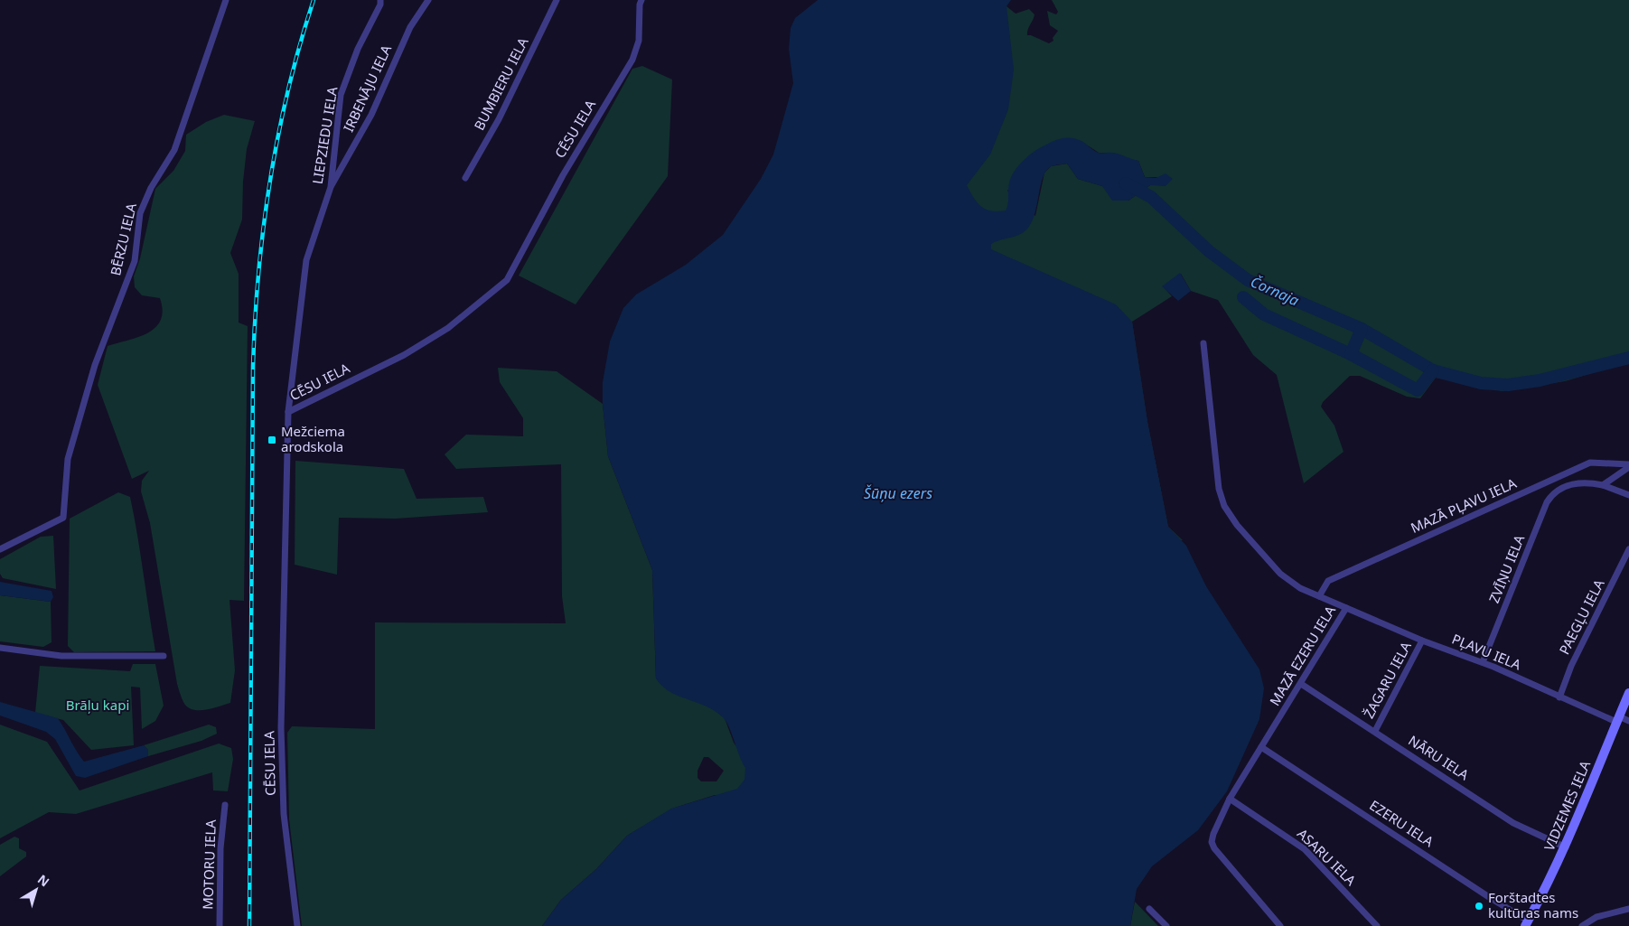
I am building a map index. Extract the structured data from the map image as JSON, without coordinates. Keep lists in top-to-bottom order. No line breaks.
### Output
{"streets":{"street":["BUMBIERU IELA","IRBENĀJU IELA","CĒSU IELA","LIEPZIEDU IELA","BĒRZU IELA","MAZĀ PĻAVU IELA","ZVĪŅU IELA","PAEGĻU IELA","PĻAVU IELA","MAZĀ EZERU IELA","ŽAGARU IELA","NĀRU IELA","VIDZEMES IELA","EZERU IELA","ASARU IELA","MOTORU IELA"]},"crossings":[["IRBENĀJU IELA","LIEPZIEDU IELA"],["CĒSU IELA","LIEPZIEDU IELA"],["MAZĀ PĻAVU IELA","MAZĀ EZERU IELA"],["ZVĪŅU IELA","PĻAVU IELA"],["PAEGĻU IELA","PĻAVU IELA"],["PĻAVU IELA","MAZĀ EZERU IELA"],["PĻAVU IELA","ŽAGARU IELA"],["PĻAVU IELA","VIDZEMES IELA"],["MAZĀ EZERU IELA","NĀRU IELA"],["MAZĀ EZERU IELA","EZERU IELA"],["MAZĀ EZERU IELA","ASARU IELA"],["ŽAGARU IELA","NĀRU IELA"],["NĀRU IELA","VIDZEMES IELA"],["VIDZEMES IELA","EZERU IELA"]],"water":["Čornaja","Šūņu ezers"],"parks":["Brāļu kapi"],"places":{"transit":["Mežciema arodskola"],"other":["Forštadtes kultūras nams"]},"north":"top right"}
